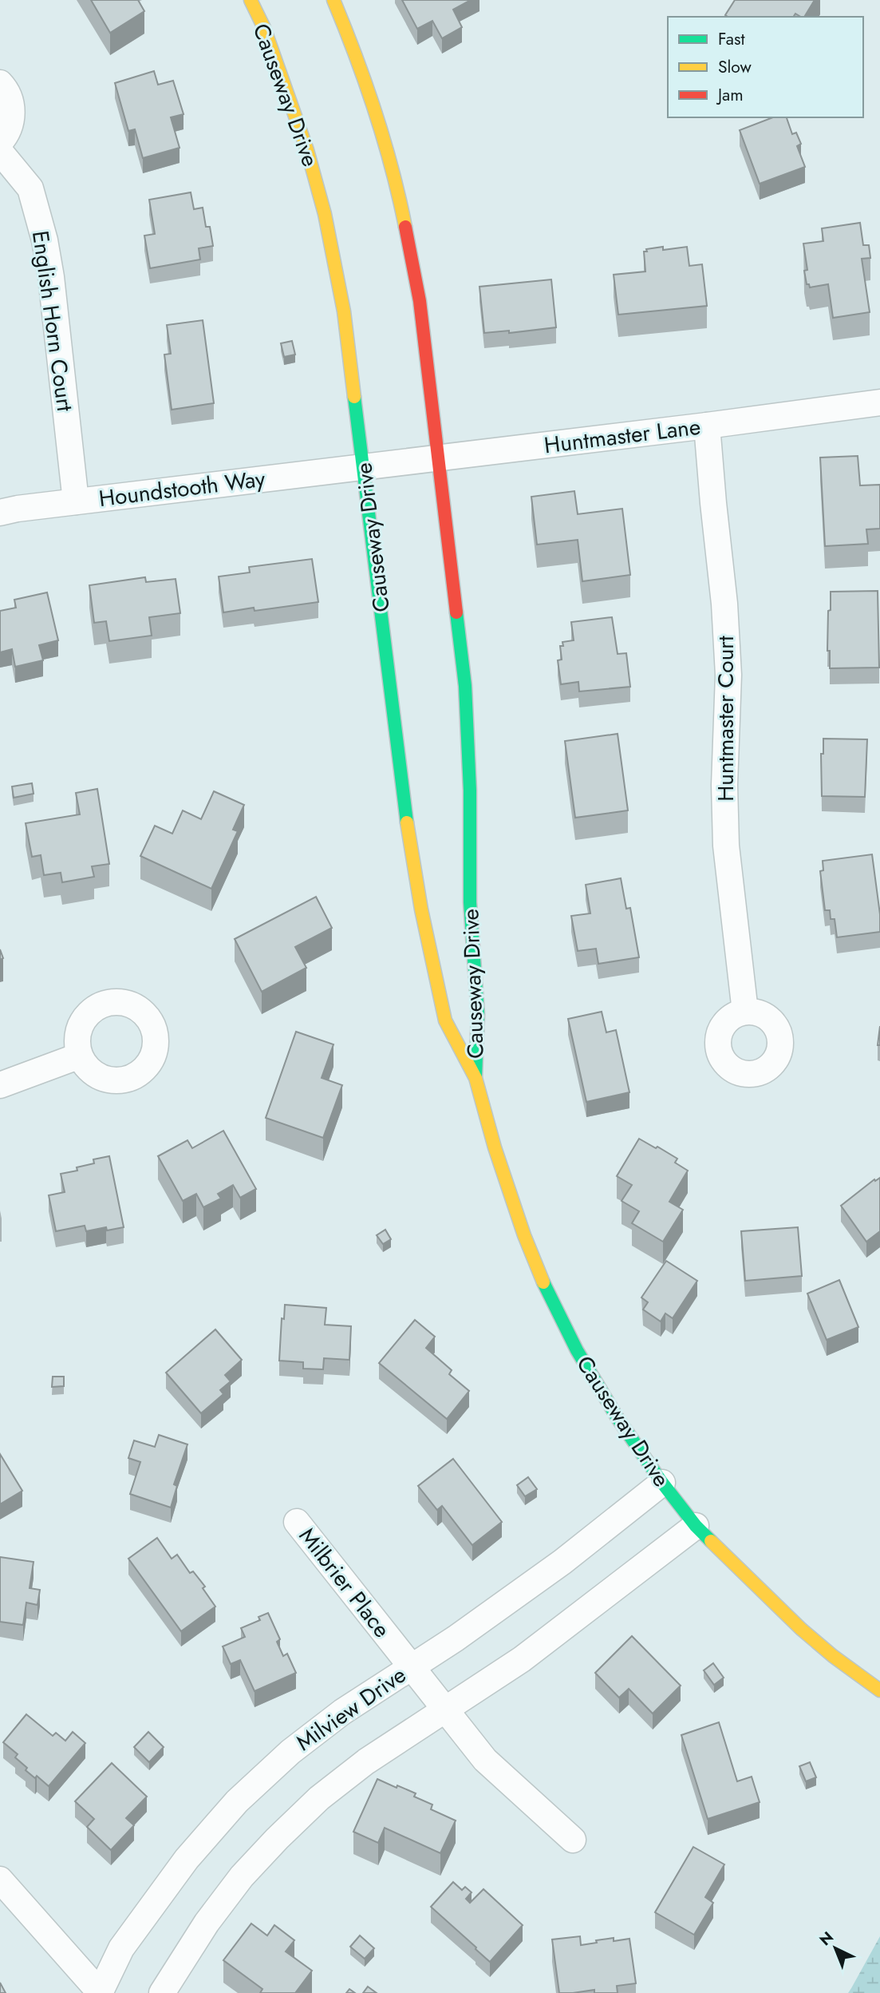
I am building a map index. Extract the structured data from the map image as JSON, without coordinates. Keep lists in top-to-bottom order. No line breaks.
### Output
{"streets":{"street":["Causeway Drive","English Horn Court","Huntmaster Lane","Houndstooth Way","Huntmaster Court","Milbrier Place","Milview Drive"]},"crossings":[["Causeway Drive","Huntmaster Lane"],["Causeway Drive","Houndstooth Way"],["Causeway Drive","Milview Drive"],["English Horn Court","Houndstooth Way"],["Huntmaster Lane","Houndstooth Way"],["Huntmaster Lane","Huntmaster Court"],["Milbrier Place","Milview Drive"]],"legend":["Fast","Slow","Jam"],"north":"top left"}
